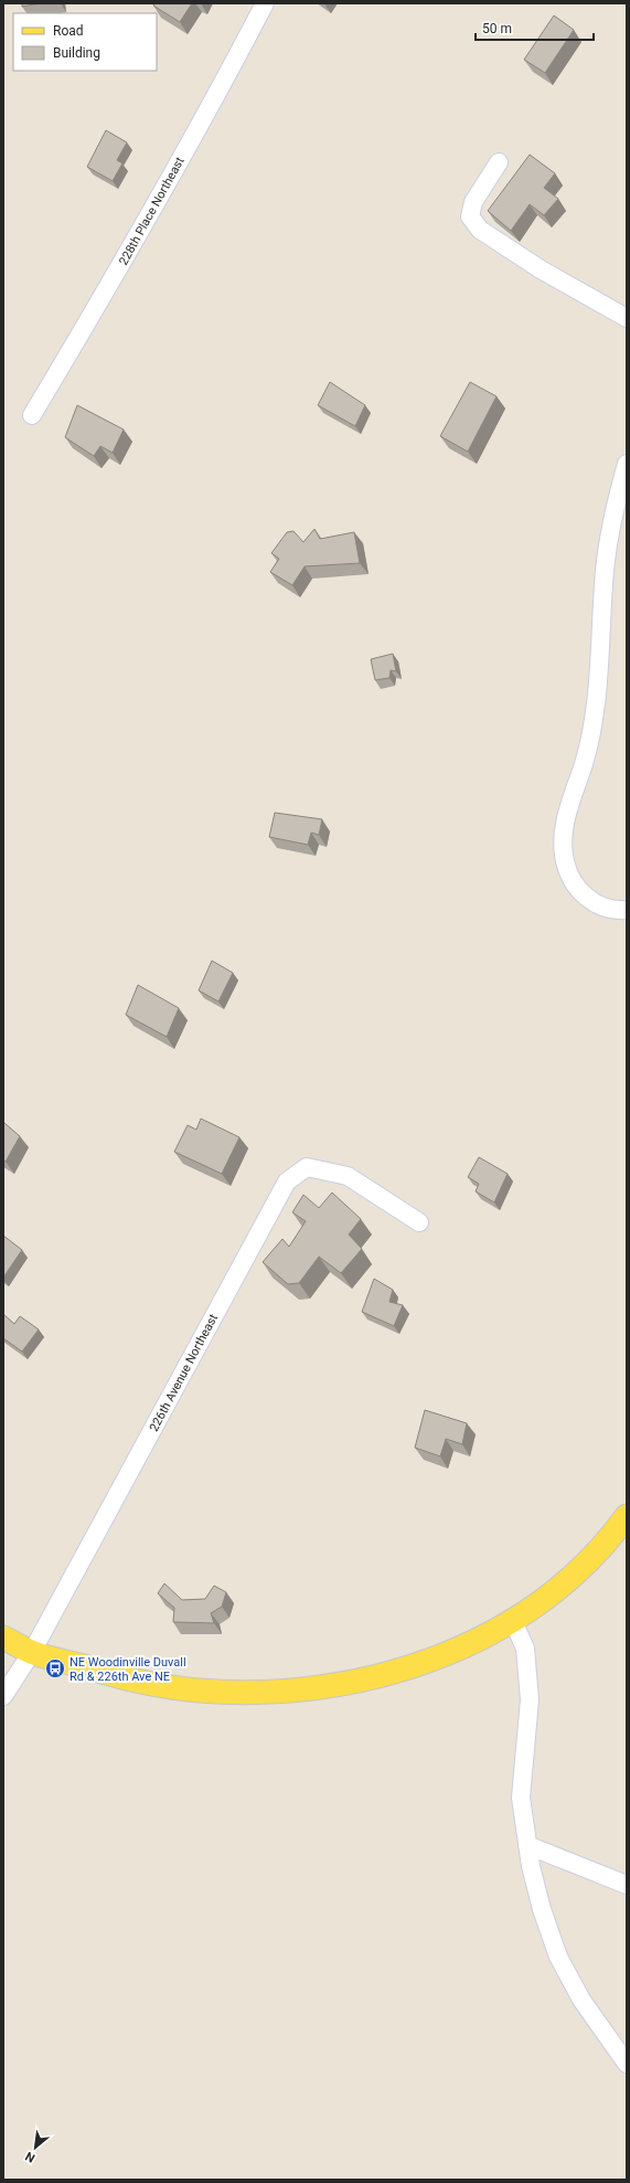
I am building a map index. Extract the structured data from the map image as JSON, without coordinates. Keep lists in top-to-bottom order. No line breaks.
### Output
{"streets":{"street":["228th Place Northeast","226th Avenue Northeast"]},"places":{"bus stop":["NE Woodinville Duvall Rd & 226th Ave NE"]},"legend":["Road","Building"],"scale_bar":"50 m","north":"bottom left"}
